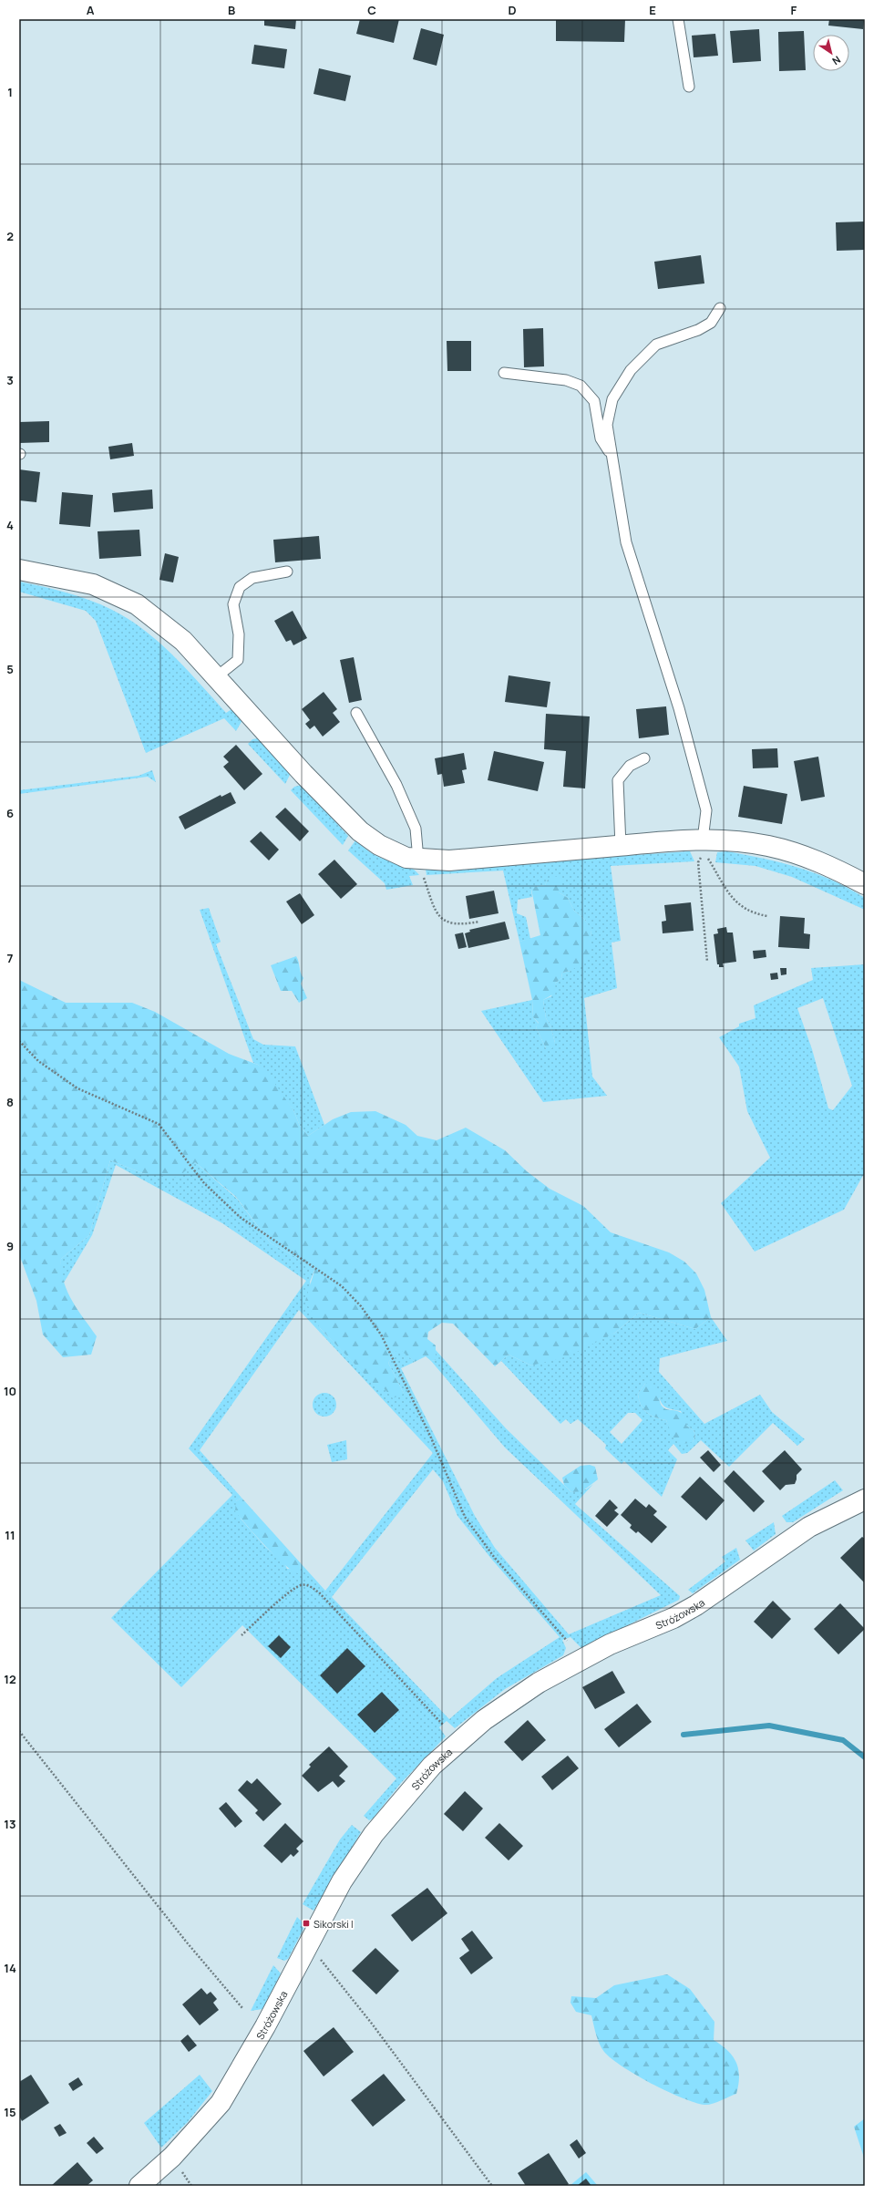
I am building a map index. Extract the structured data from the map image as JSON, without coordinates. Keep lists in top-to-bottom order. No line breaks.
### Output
{"streets":{"street":["Stróżowska"]},"places":{"transit":["Sikorski I"]},"north":"bottom right","grid":{"columns":["A","B","C","D","E","F"],"rows":["1","2","3","4","5","6","7","8","9","10","11","12","13","14","15"]}}
